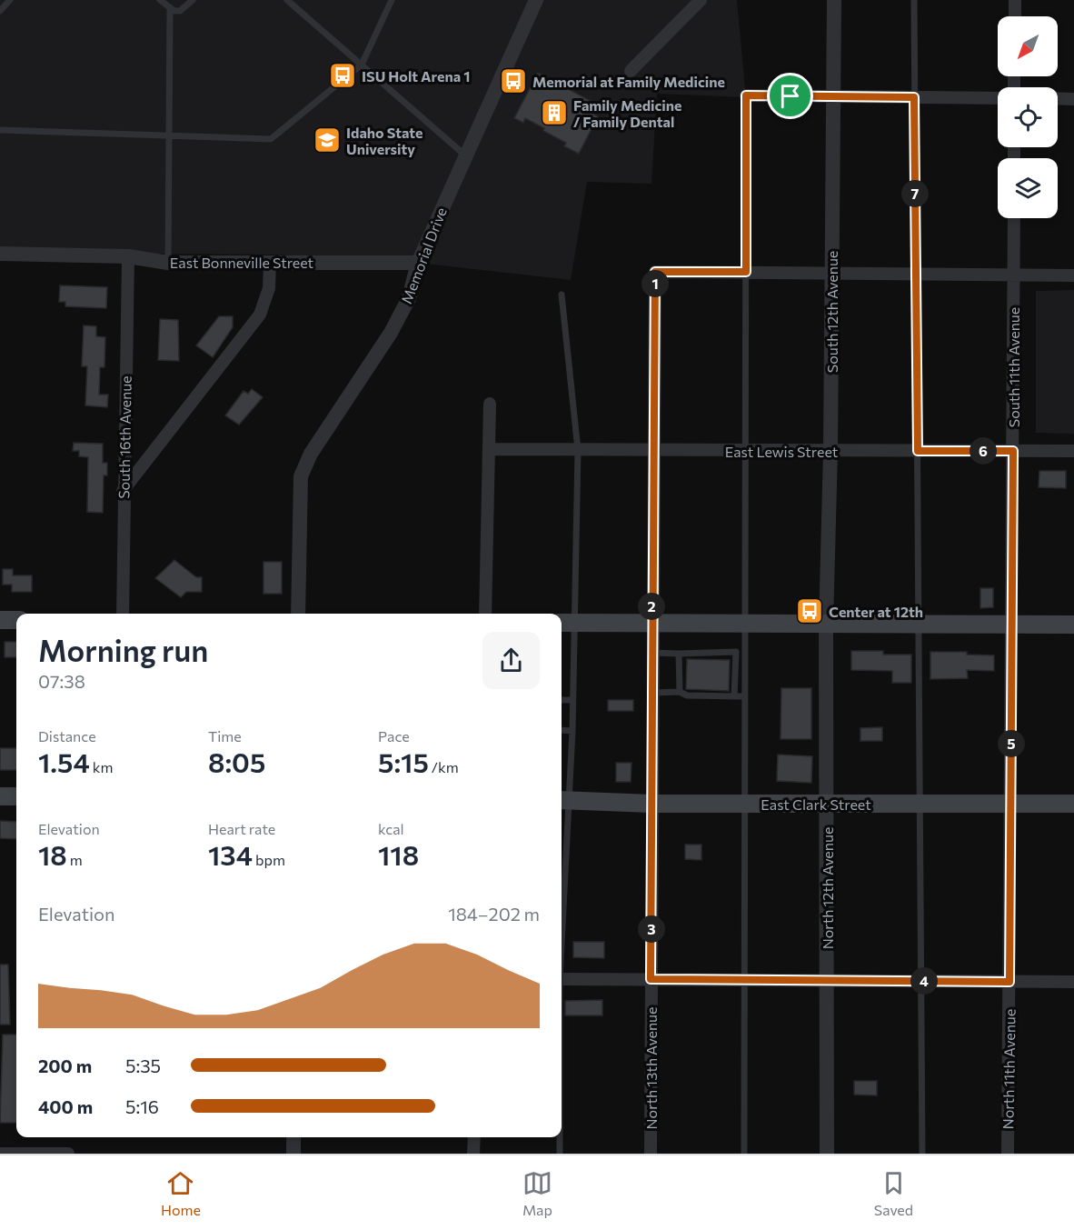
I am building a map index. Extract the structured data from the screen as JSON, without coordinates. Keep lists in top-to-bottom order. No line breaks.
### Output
{"streets":{"main road":["East Clark Street"],"street":["Memorial Drive","East Bonneville Street","South 12th Avenue","South 11th Avenue","South 16th Avenue","East Lewis Street","North 12th Avenue","North 13th Avenue","North 11th Avenue"]},"crossings":[["Memorial Drive","East Bonneville Street"],["East Bonneville Street","South 16th Avenue"],["South 12th Avenue","East Lewis Street"],["South 12th Avenue","North 12th Avenue"],["South 11th Avenue","East Lewis Street"],["South 11th Avenue","North 11th Avenue"],["East Lewis Street","North 13th Avenue"],["East Clark Street","North 12th Avenue"],["East Clark Street","North 13th Avenue"],["East Clark Street","North 11th Avenue"]],"places":{"bus stop":["ISU Holt Arena 1","Memorial at Family Medicine","Center at 12th"],"building":["Family Medicine / Family Dental"],"school or university":["Idaho State University"]},"north":"bottom left","page":{"pins":["7","1","6","2","5","3","4"],"heading":["Morning run","07:38"],"stats":[["Distance","1.54 km"],["Time","8:05"],["Pace","5:15 /km"],["Elevation","18 m"],["Heart rate","134 bpm"],["kcal","118"]],"chart":["Elevation","184–202 m"],"list":[{"name":"200 m","note":"5:35"},{"name":"400 m","note":"5:16"}],"tabs":["Home","Map","Saved"]}}
